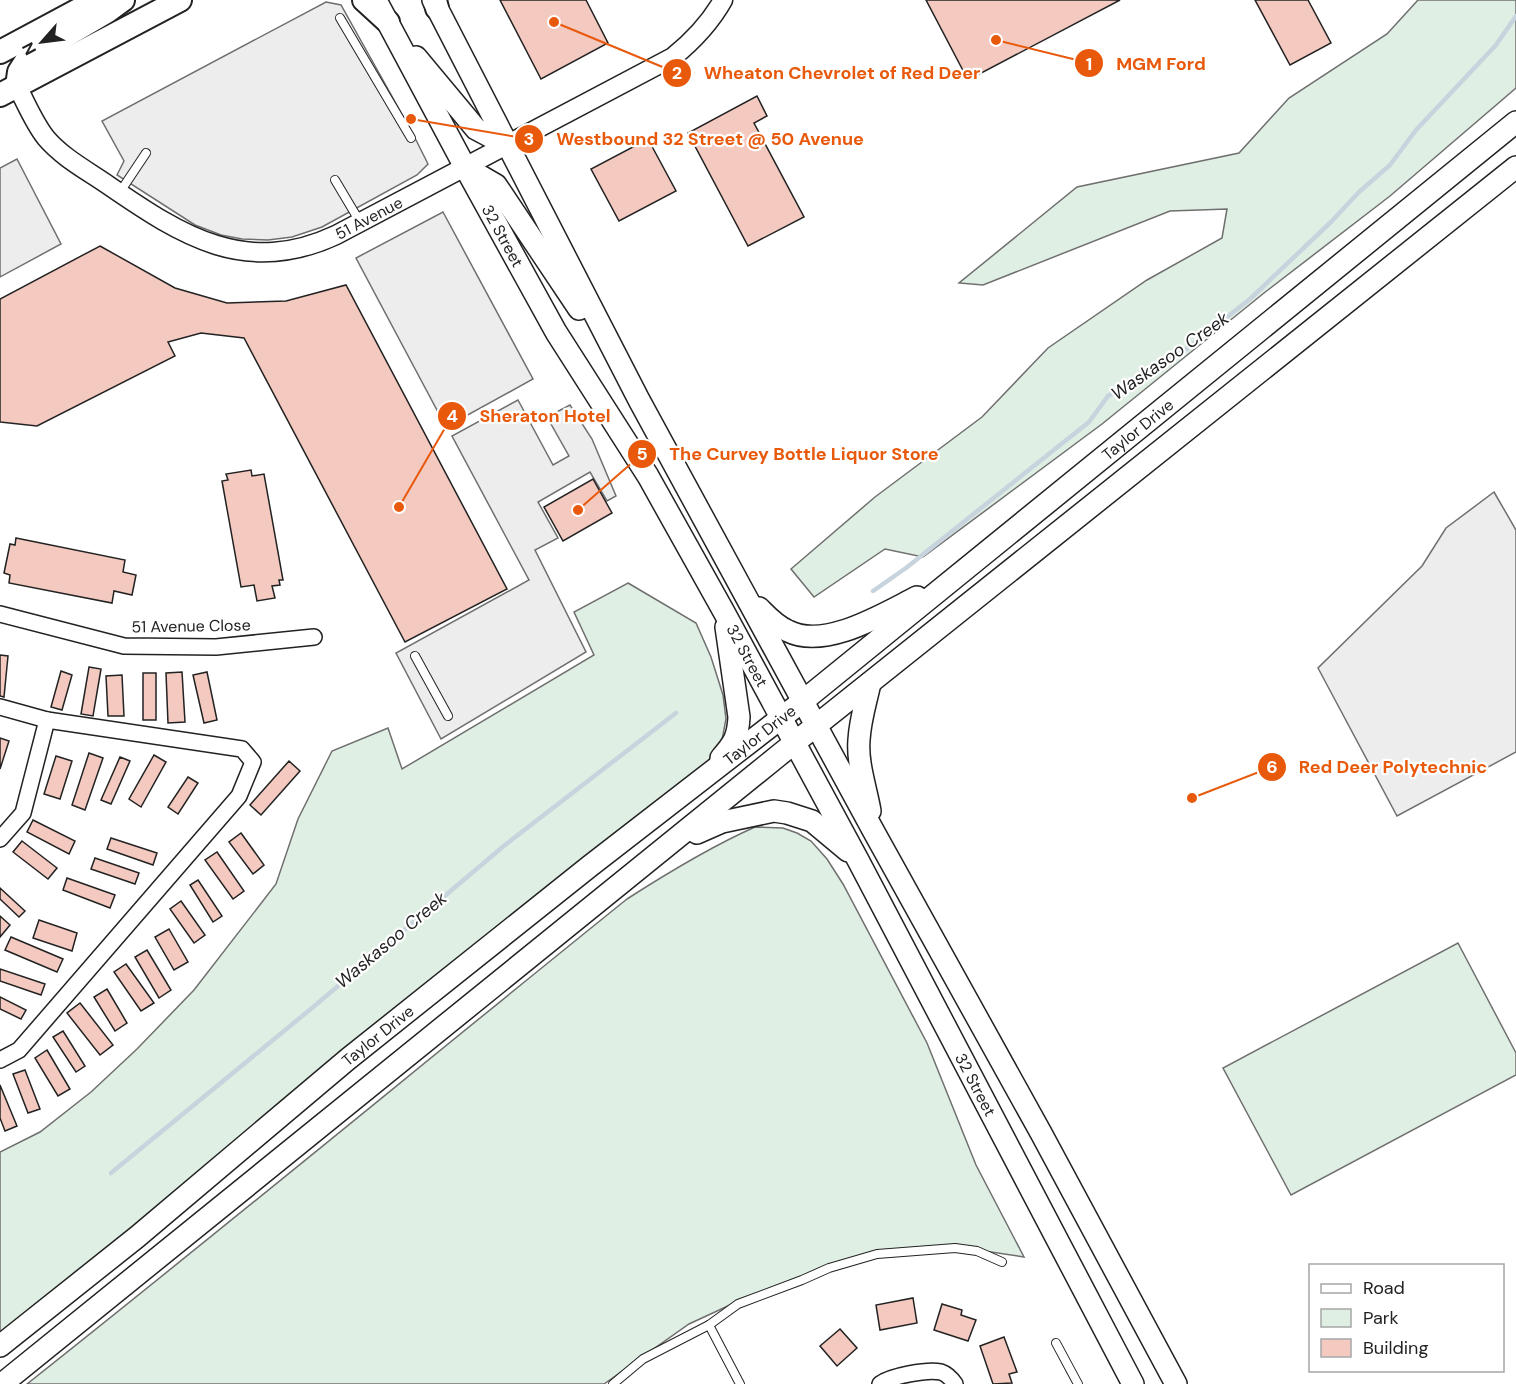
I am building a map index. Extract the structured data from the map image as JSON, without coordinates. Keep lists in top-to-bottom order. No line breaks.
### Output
{"streets":{"main road":["32 Street","Taylor Drive"],"street":["51 Avenue","51 Avenue Close"]},"crossings":[["51 Avenue","32 Street"],["32 Street","Taylor Drive"]],"water":["Waskasoo Creek"],"places":["Wheaton Chevrolet of Red Deer","MGM Ford","Westbound 32 Street @ 50 Avenue","Sheraton Hotel","The Curvey Bottle Liquor Store","Red Deer Polytechnic"],"legend":["Road","Park","Building"],"north":"bottom left"}
